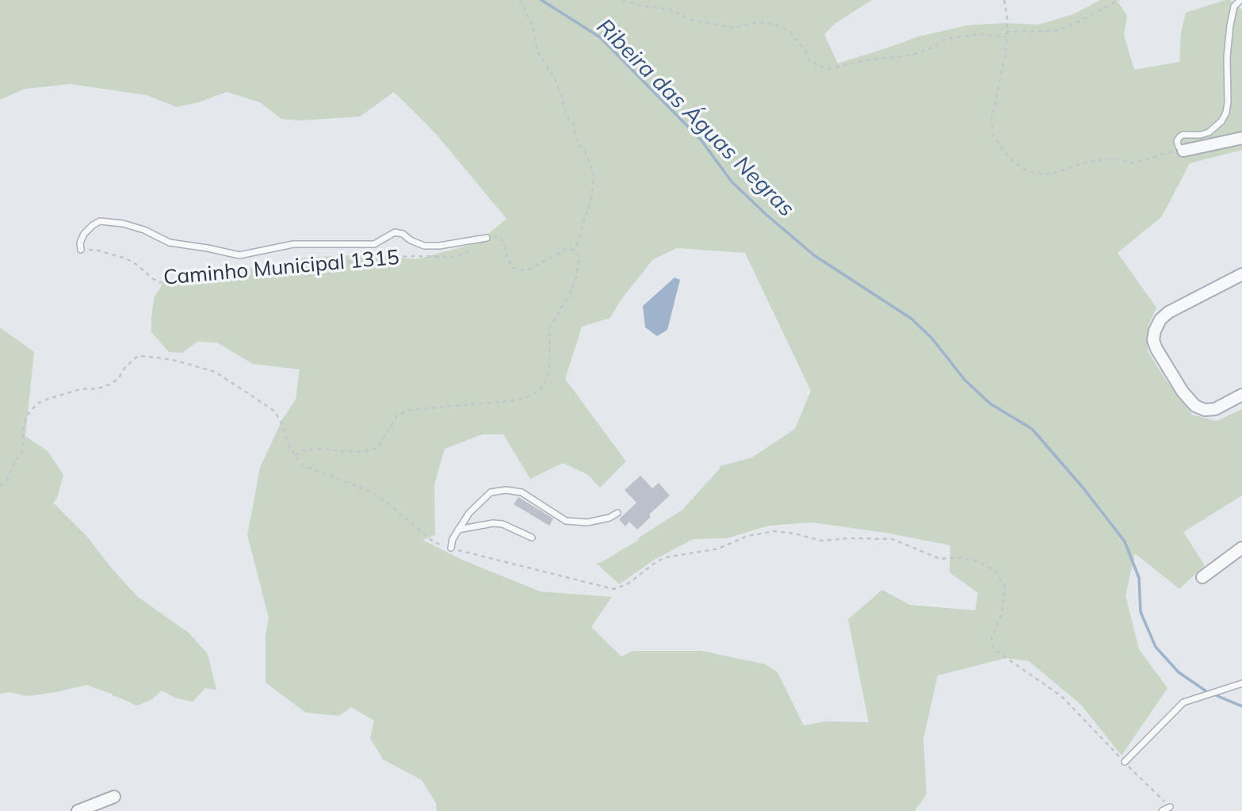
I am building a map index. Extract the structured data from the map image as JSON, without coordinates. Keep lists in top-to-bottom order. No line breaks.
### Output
{"streets":{"path":["Caminho Municipal 1315"]},"water":["Ribeira das Águas Negras"]}
